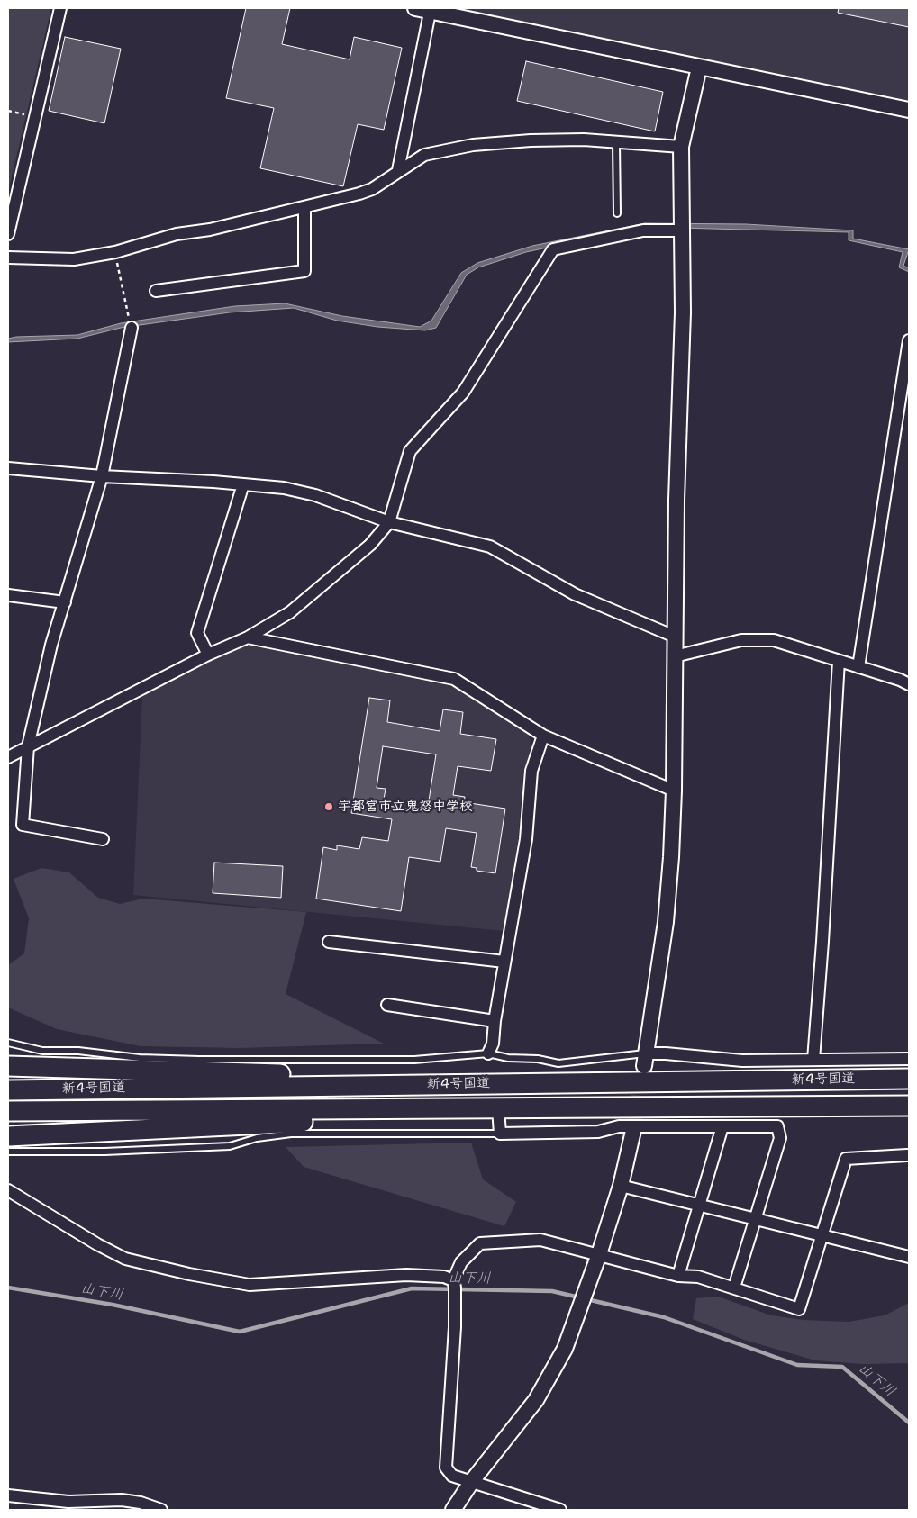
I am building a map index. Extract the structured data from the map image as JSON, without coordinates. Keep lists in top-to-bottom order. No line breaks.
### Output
{"streets":{"highway":["新4号国道"]},"water":["山下川"],"places":["宇都宮市立鬼怒中学校"]}
